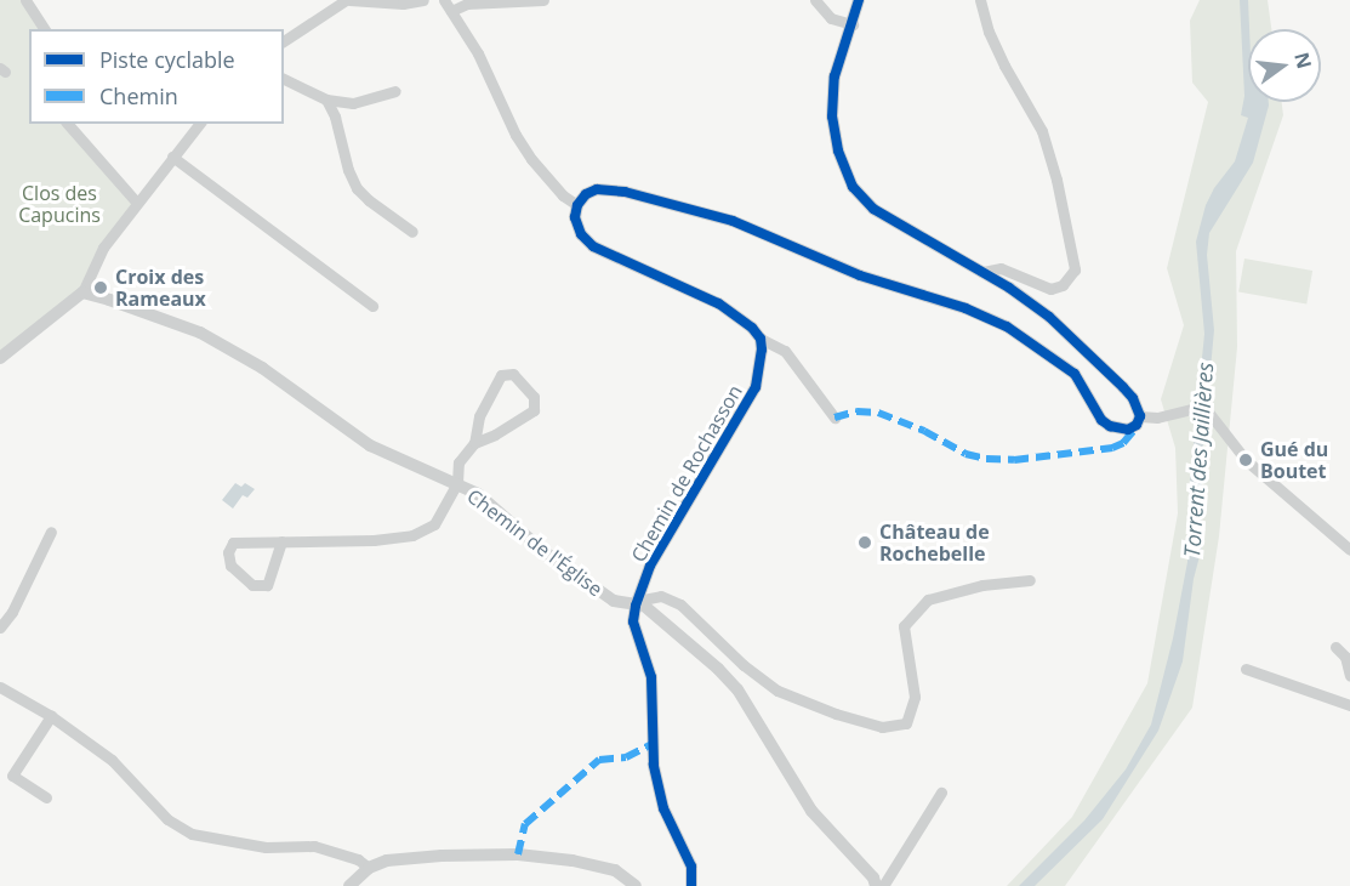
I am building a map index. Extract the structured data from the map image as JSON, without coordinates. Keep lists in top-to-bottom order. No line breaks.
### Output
{"streets":{"street":["Chemin de Rochasson","Chemin de l'Église"]},"crossings":[["Chemin de Rochasson","Chemin de l'Église"]],"water":["Torrent des Jaillières"],"parks":["Clos des Capucins"],"places":["Croix des Rameaux","Gué du Boutet","Château de Rochebelle"],"legend":["Piste cyclable","Chemin"],"north":"right"}
